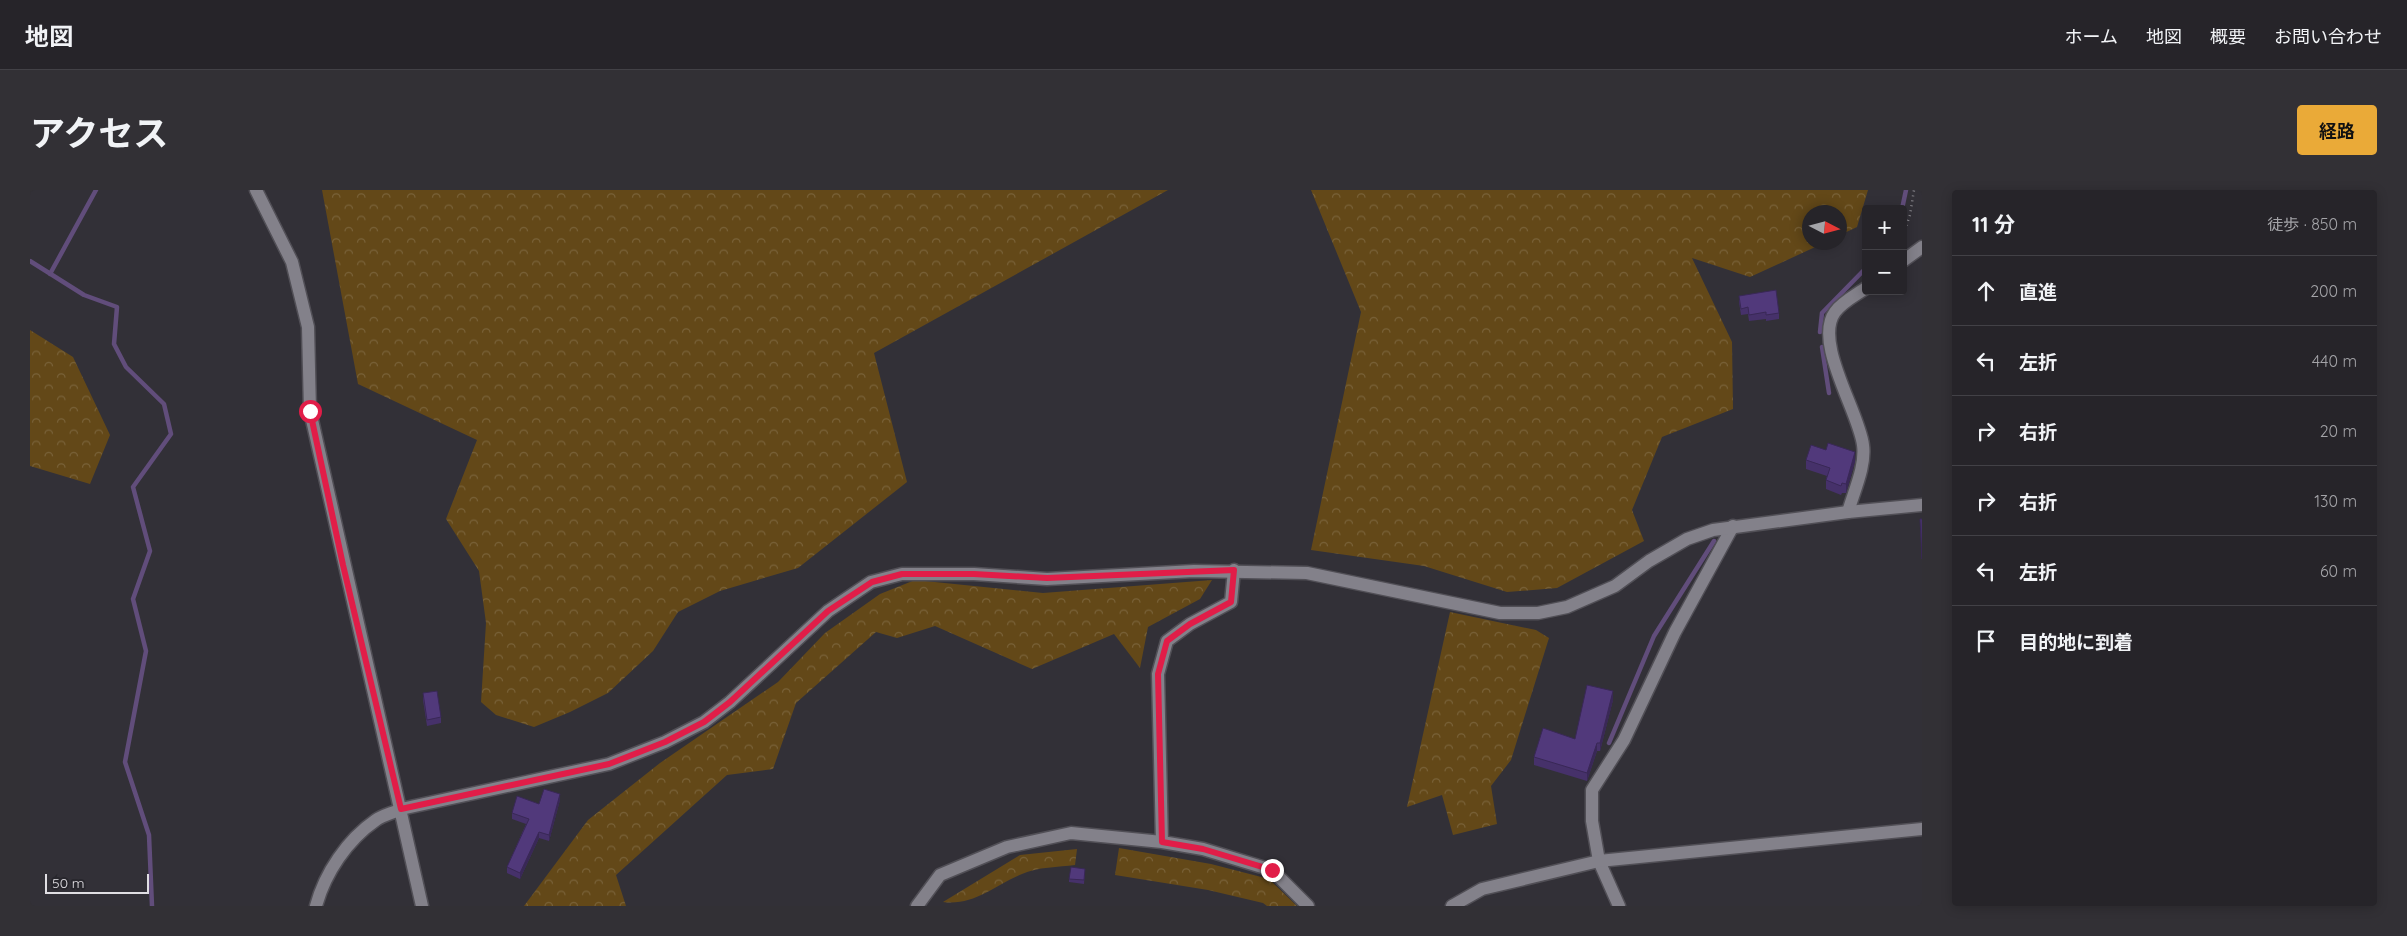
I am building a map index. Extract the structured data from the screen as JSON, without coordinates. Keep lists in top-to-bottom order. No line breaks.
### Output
{"scale_bar":"50 m","north":"right","page":{"header":"地図","nav":["ホーム","地図","概要","お問い合わせ"],"title":"アクセス","buttons":"経路","heading":["11 分","徒歩 · 850 m"],"map_buttons":["+","−"],"list":[["直進","200 m"],["左折","440 m"],["右折","20 m"],["右折","130 m"],["左折","60 m"],"目的地に到着"],"scale":"50 m"}}
